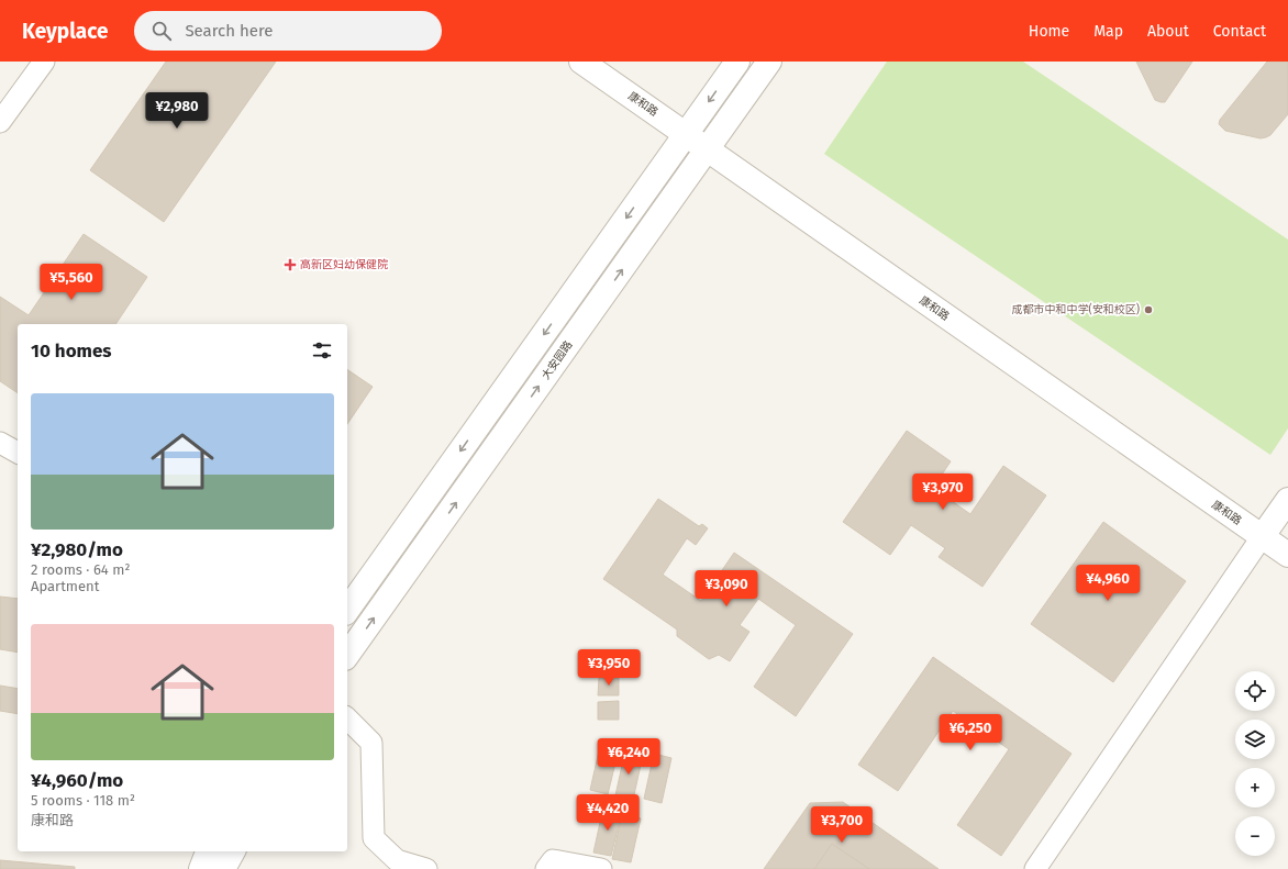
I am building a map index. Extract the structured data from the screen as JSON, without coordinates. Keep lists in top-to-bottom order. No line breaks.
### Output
{"streets":{"street":["康和路","大安园路"]},"crossings":[["康和路","大安园路"]],"places":{"health":["高新区妇幼保健院"],"other":["成都市中和中学(安和校区)"]},"page":{"header":"Keyplace","search":"Search here","nav":["Home","Map","About","Contact"],"price":["¥2,980","¥5,560","¥3,970","¥4,960","¥3,090","¥3,950","¥6,250","¥6,240","¥4,420","¥3,700"],"heading":"10 homes","list":[{"name":"¥2,980/mo","note":"2 rooms · 64 m² · Apartment"},{"name":"¥4,960/mo","note":"5 rooms · 118 m² · 康和路"}],"map_buttons":["+","−"]}}
